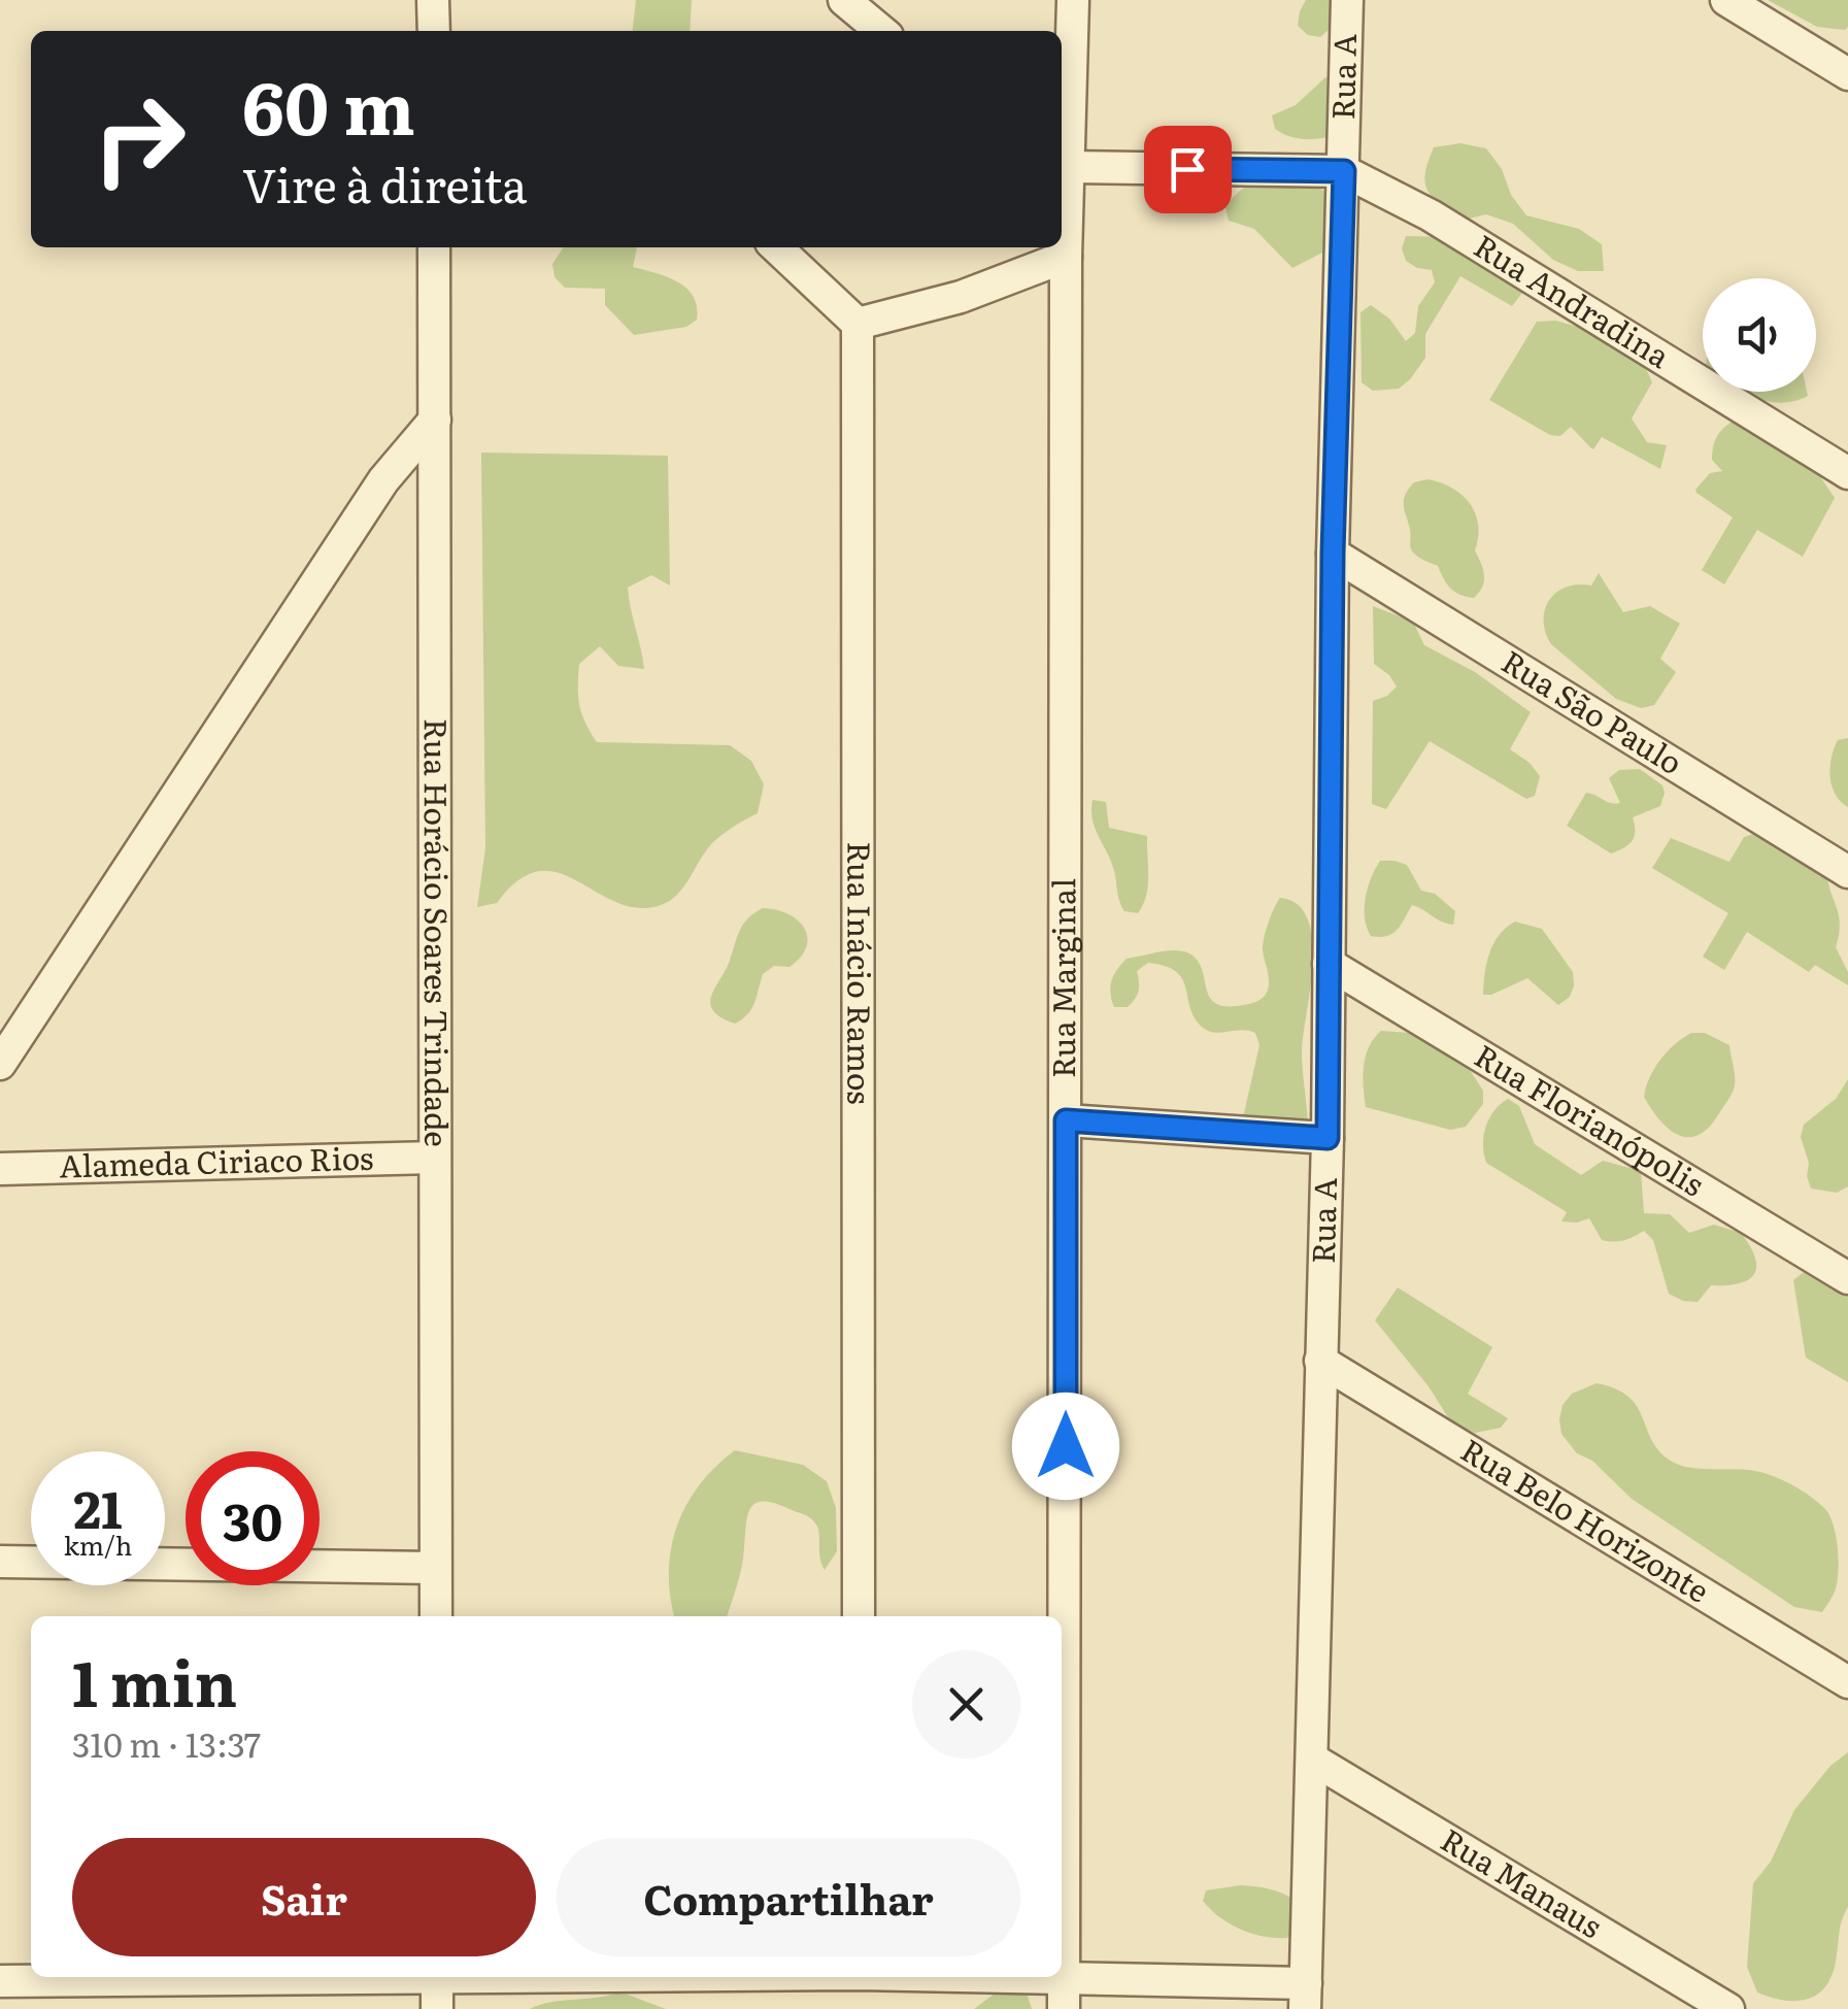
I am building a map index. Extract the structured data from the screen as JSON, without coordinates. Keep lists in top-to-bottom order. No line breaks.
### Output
{"streets":{"street":["Rua A","Rua Andradina","Rua São Paulo","Rua Horácio Soares Trindade","Rua Inácio Ramos","Rua Marginal","Rua Florianópolis","Alameda Ciriaco Rios","Rua Belo Horizonte","Rua Manaus"]},"crossings":[["Rua A","Rua Andradina"],["Rua A","Rua São Paulo"],["Rua A","Rua Florianópolis"],["Rua A","Rua Belo Horizonte"],["Rua A","Rua Manaus"],["Rua Horácio Soares Trindade","Alameda Ciriaco Rios"]],"page":{"turn":["60 m","Vire à direita"],"speed":"21 km/h","limit":"30","heading":["1 min","310 m · 13:37"],"buttons":["Sair","Compartilhar"]}}
